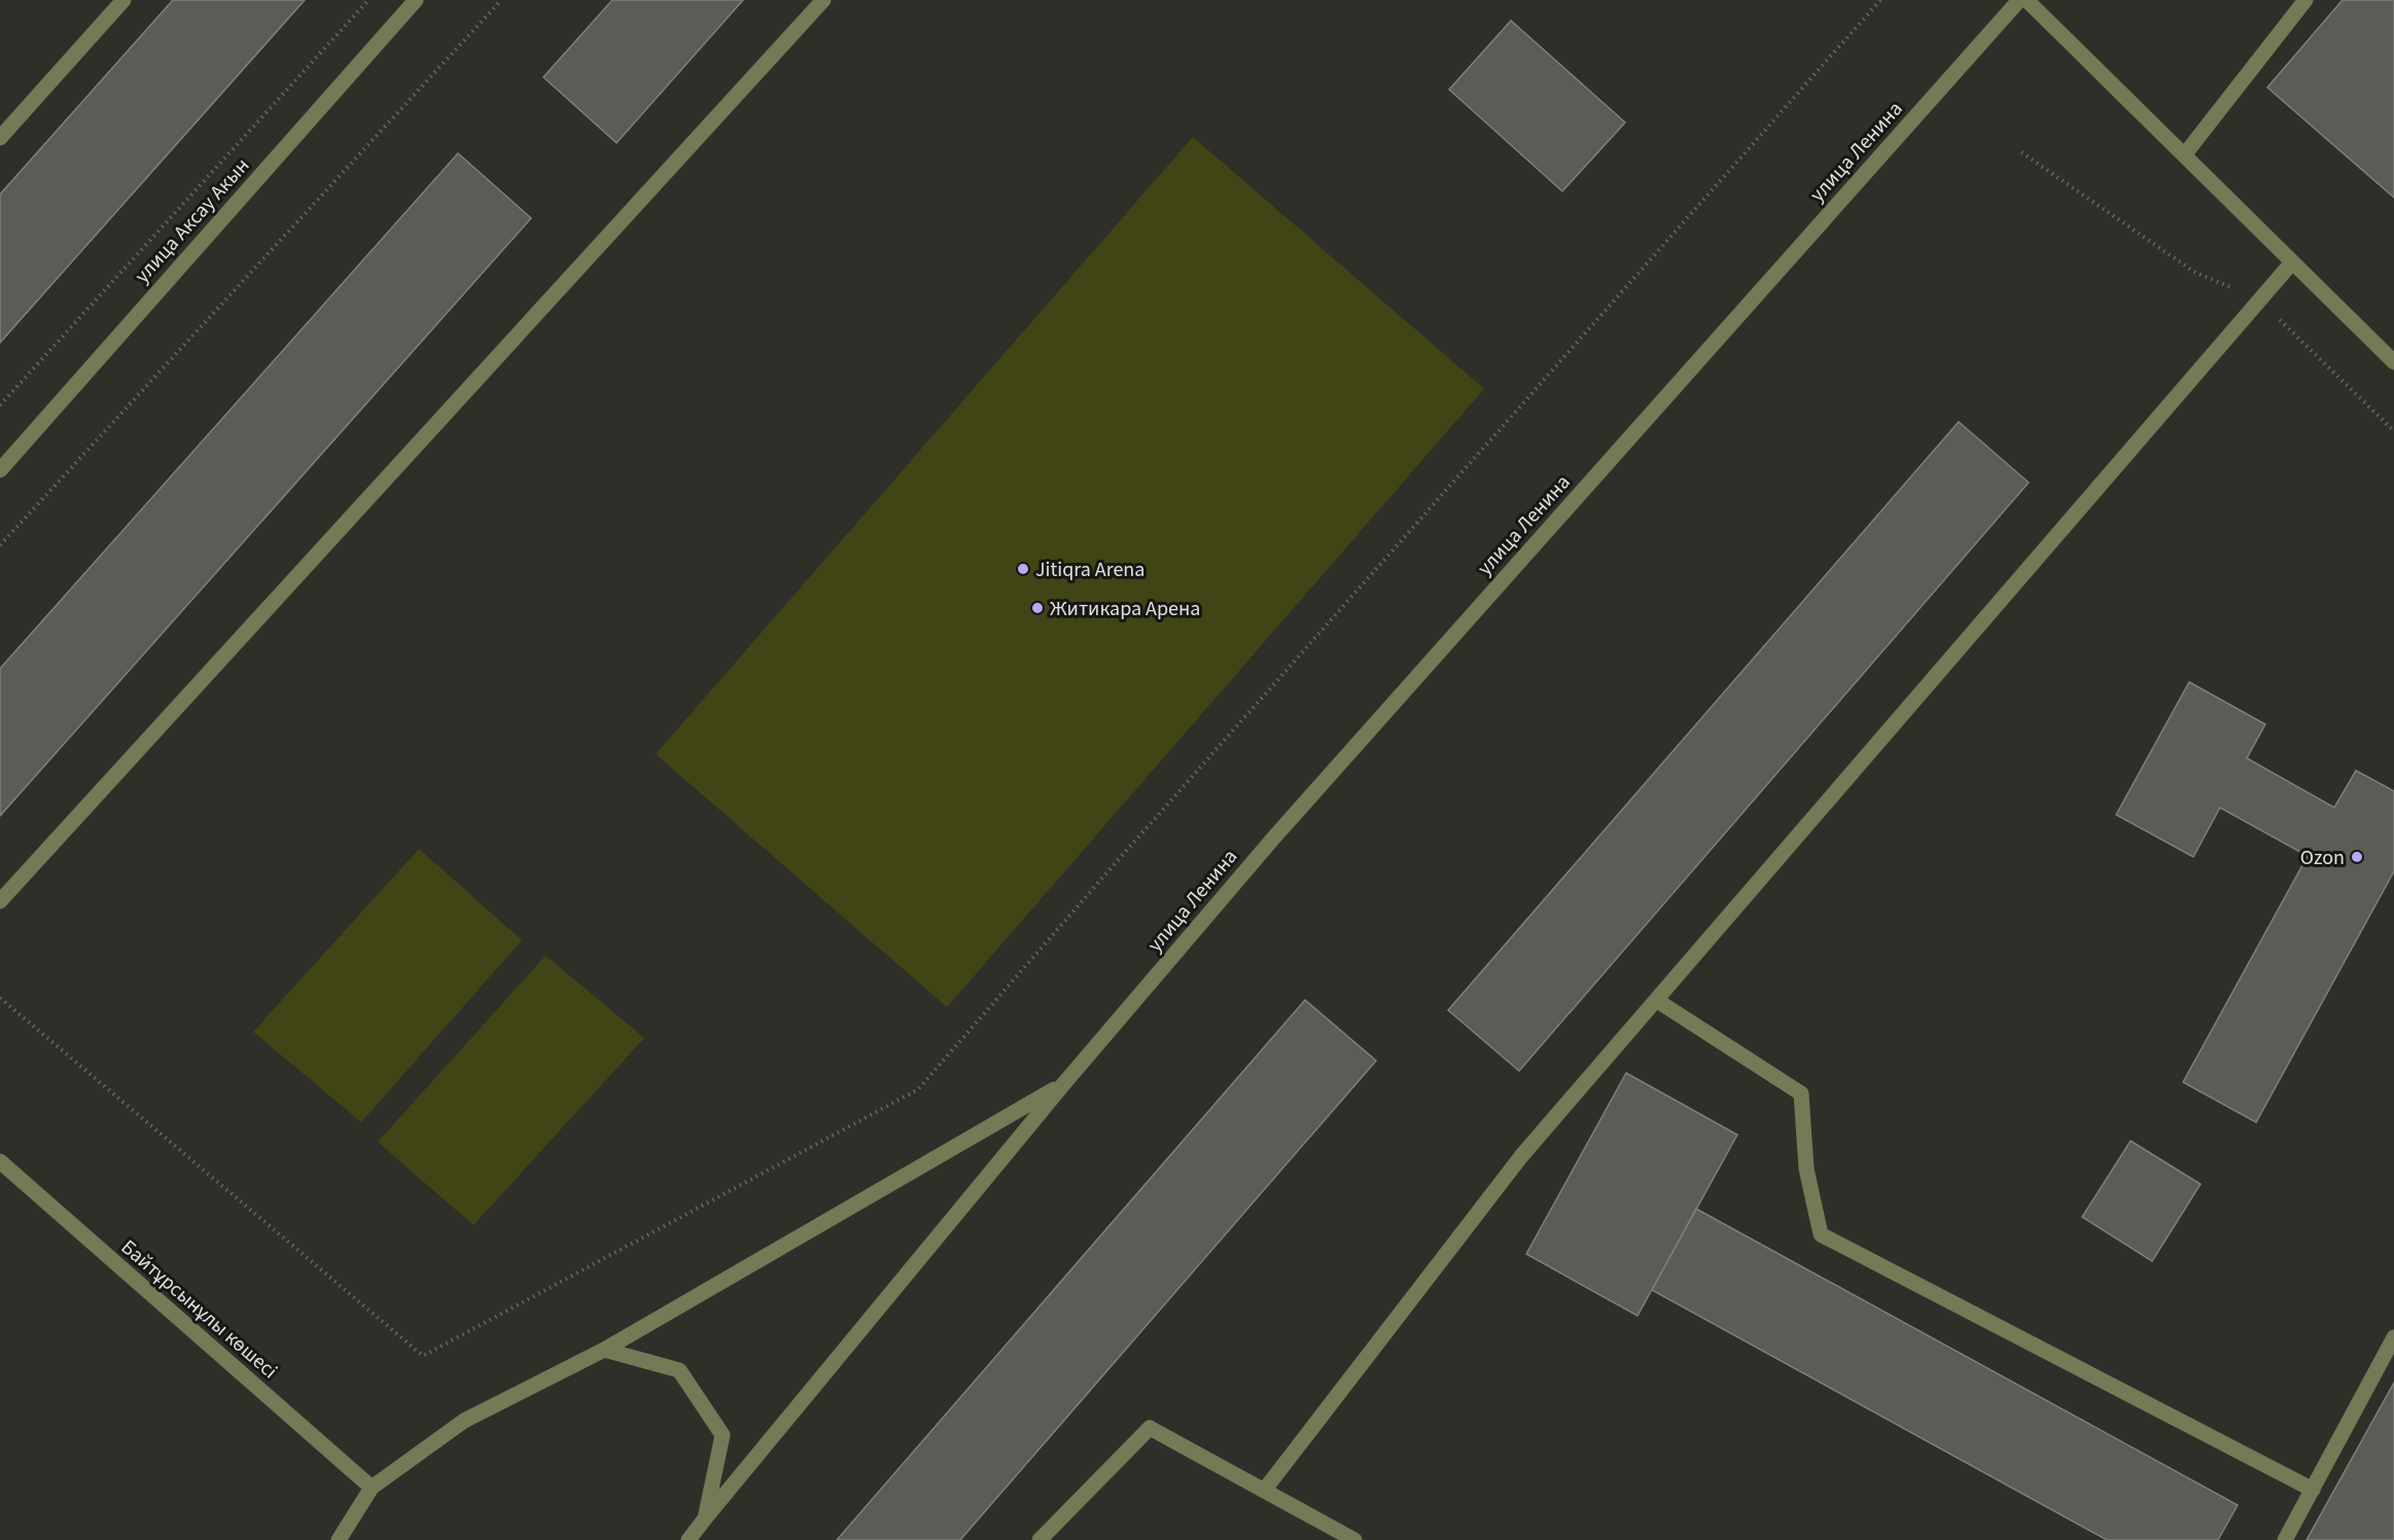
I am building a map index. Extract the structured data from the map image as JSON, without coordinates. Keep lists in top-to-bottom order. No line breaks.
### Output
{"streets":{"street":["улица Ленина","улица Аксау Акын","Байтұрсынұлы көшесі"]},"places":["Jitiqra Arena","Житикара Арена","Ozon"]}
